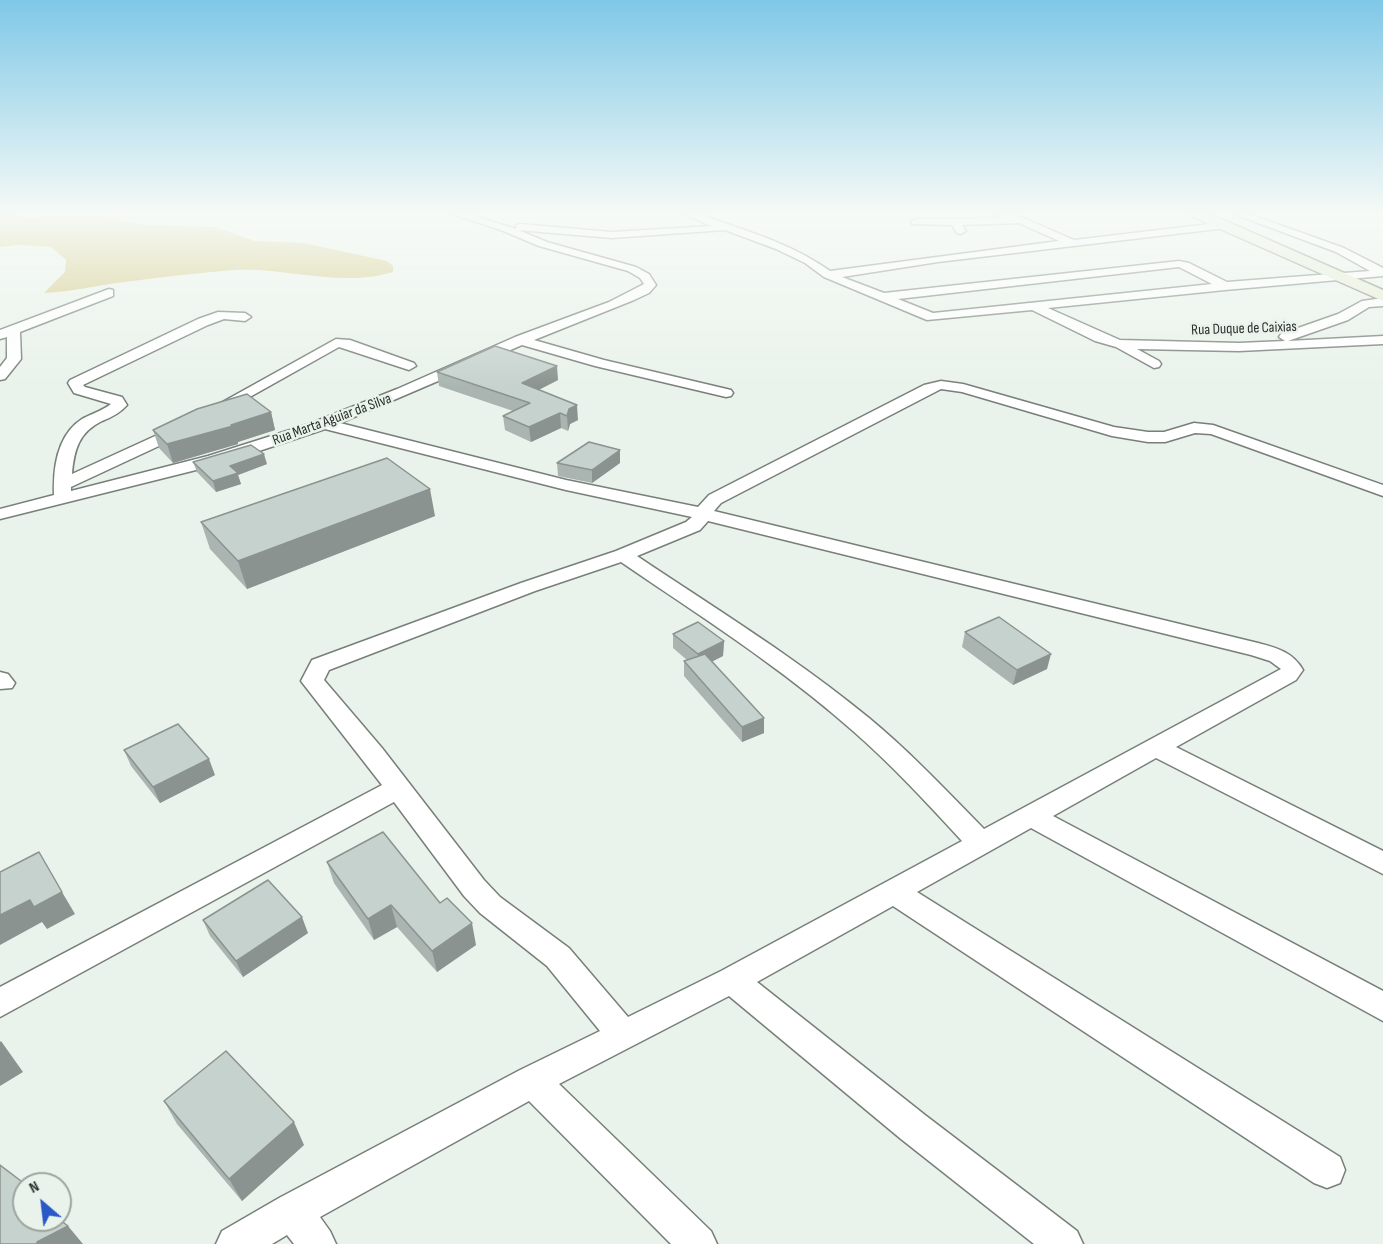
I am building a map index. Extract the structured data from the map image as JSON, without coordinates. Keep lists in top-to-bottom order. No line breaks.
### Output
{"streets":{"street":["Rua Duque de Caixias","Rua Marta Aguiar da Silva"]},"north":"top left"}
